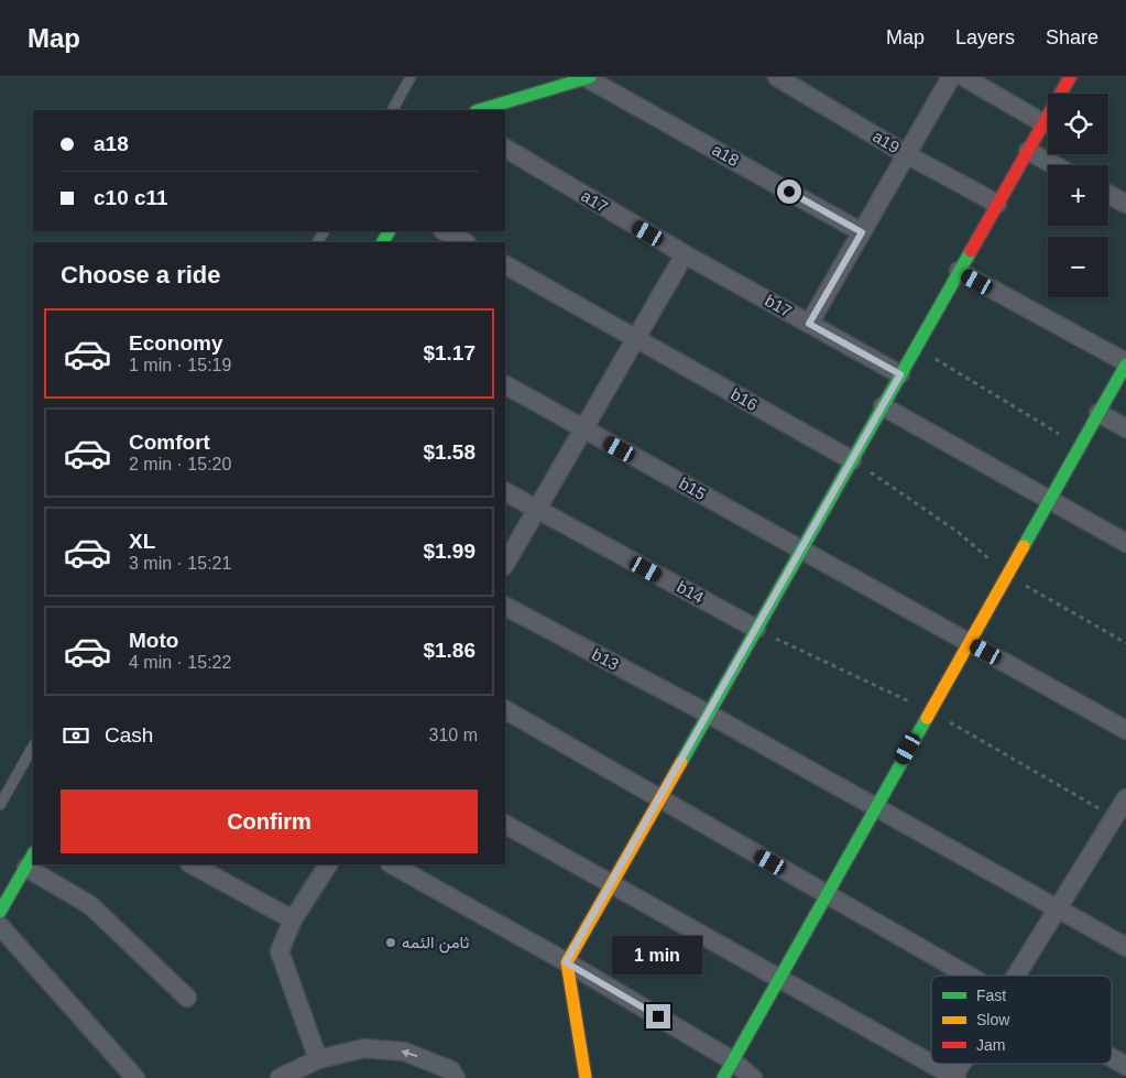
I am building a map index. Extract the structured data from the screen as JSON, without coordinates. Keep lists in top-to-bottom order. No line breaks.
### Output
{"streets":{"street":["a19","a18","a17","b17","b16","b15","b14","b13"]},"crossings":[["a17","b17"]],"places":["ثامن الئمه"],"legend":["Fast","Slow","Jam"],"page":{"header":"Map","nav":["Map","Layers","Share"],"map_buttons":["+","−"],"banner":["a18","c10 c11"],"heading":"Choose a ride","list":[{"name":"Economy","note":"1 min · 15:19","value":"$1.17"},{"name":"Comfort","note":"2 min · 15:20","value":"$1.58"},{"name":"XL","note":"3 min · 15:21","value":"$1.99"},{"name":"Moto","note":"4 min · 15:22","value":"$1.86"}],"pay":["Cash","310 m"],"buttons":"Confirm","bubble":"1 min"}}
